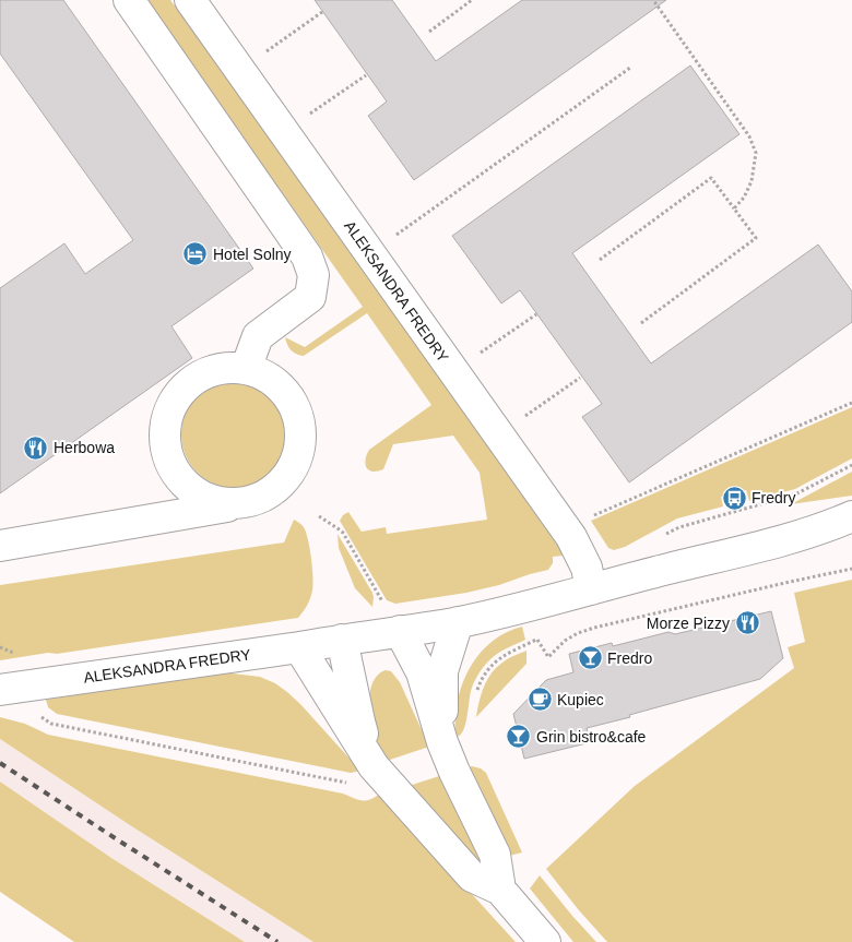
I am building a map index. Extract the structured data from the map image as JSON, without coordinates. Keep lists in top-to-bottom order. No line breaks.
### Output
{"streets":{"street":["ALEKSANDRA FREDRY"]},"places":{"hotel":["Hotel Solny"],"restaurant":["Herbowa","Morze Pizzy"],"bus stop":["Fredry"],"bar":["Fredro","Grin bistro&cafe"],"cafe":["Kupiec"]}}
